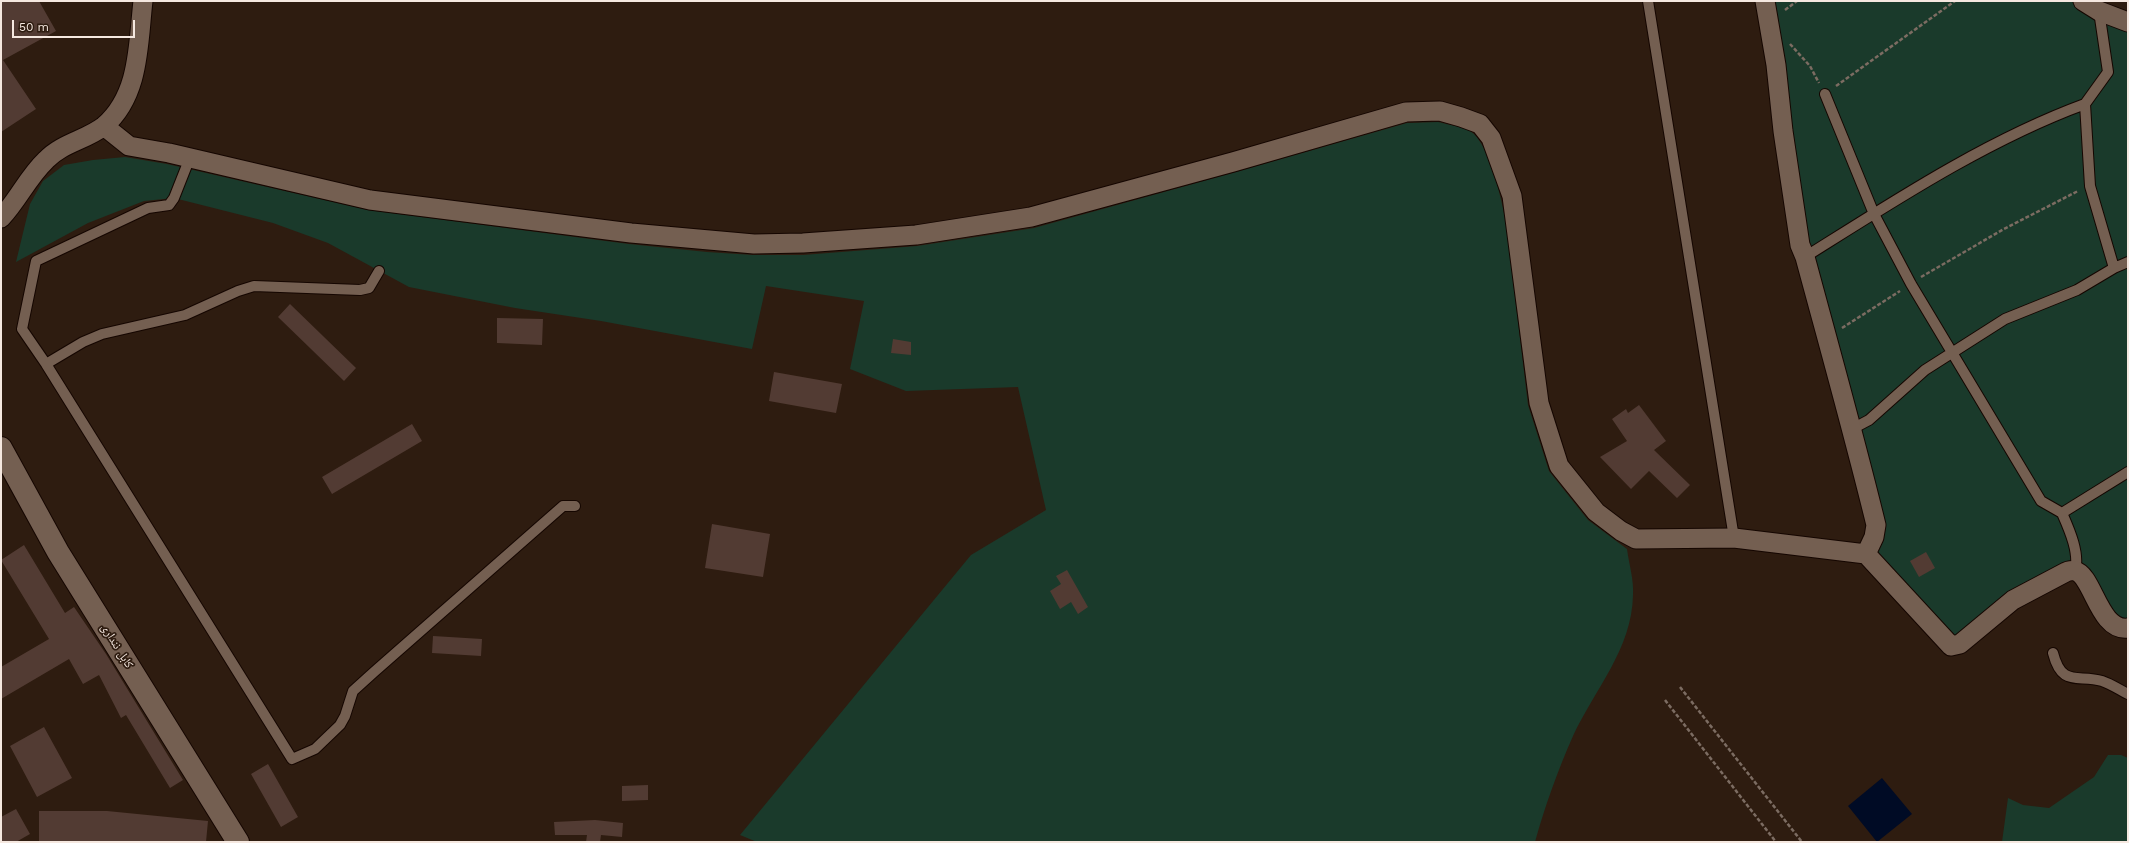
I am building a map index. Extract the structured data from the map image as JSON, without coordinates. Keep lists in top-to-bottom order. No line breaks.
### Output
{"streets":{"street":["کابل ننداری"]},"scale_bar":"50 m"}
